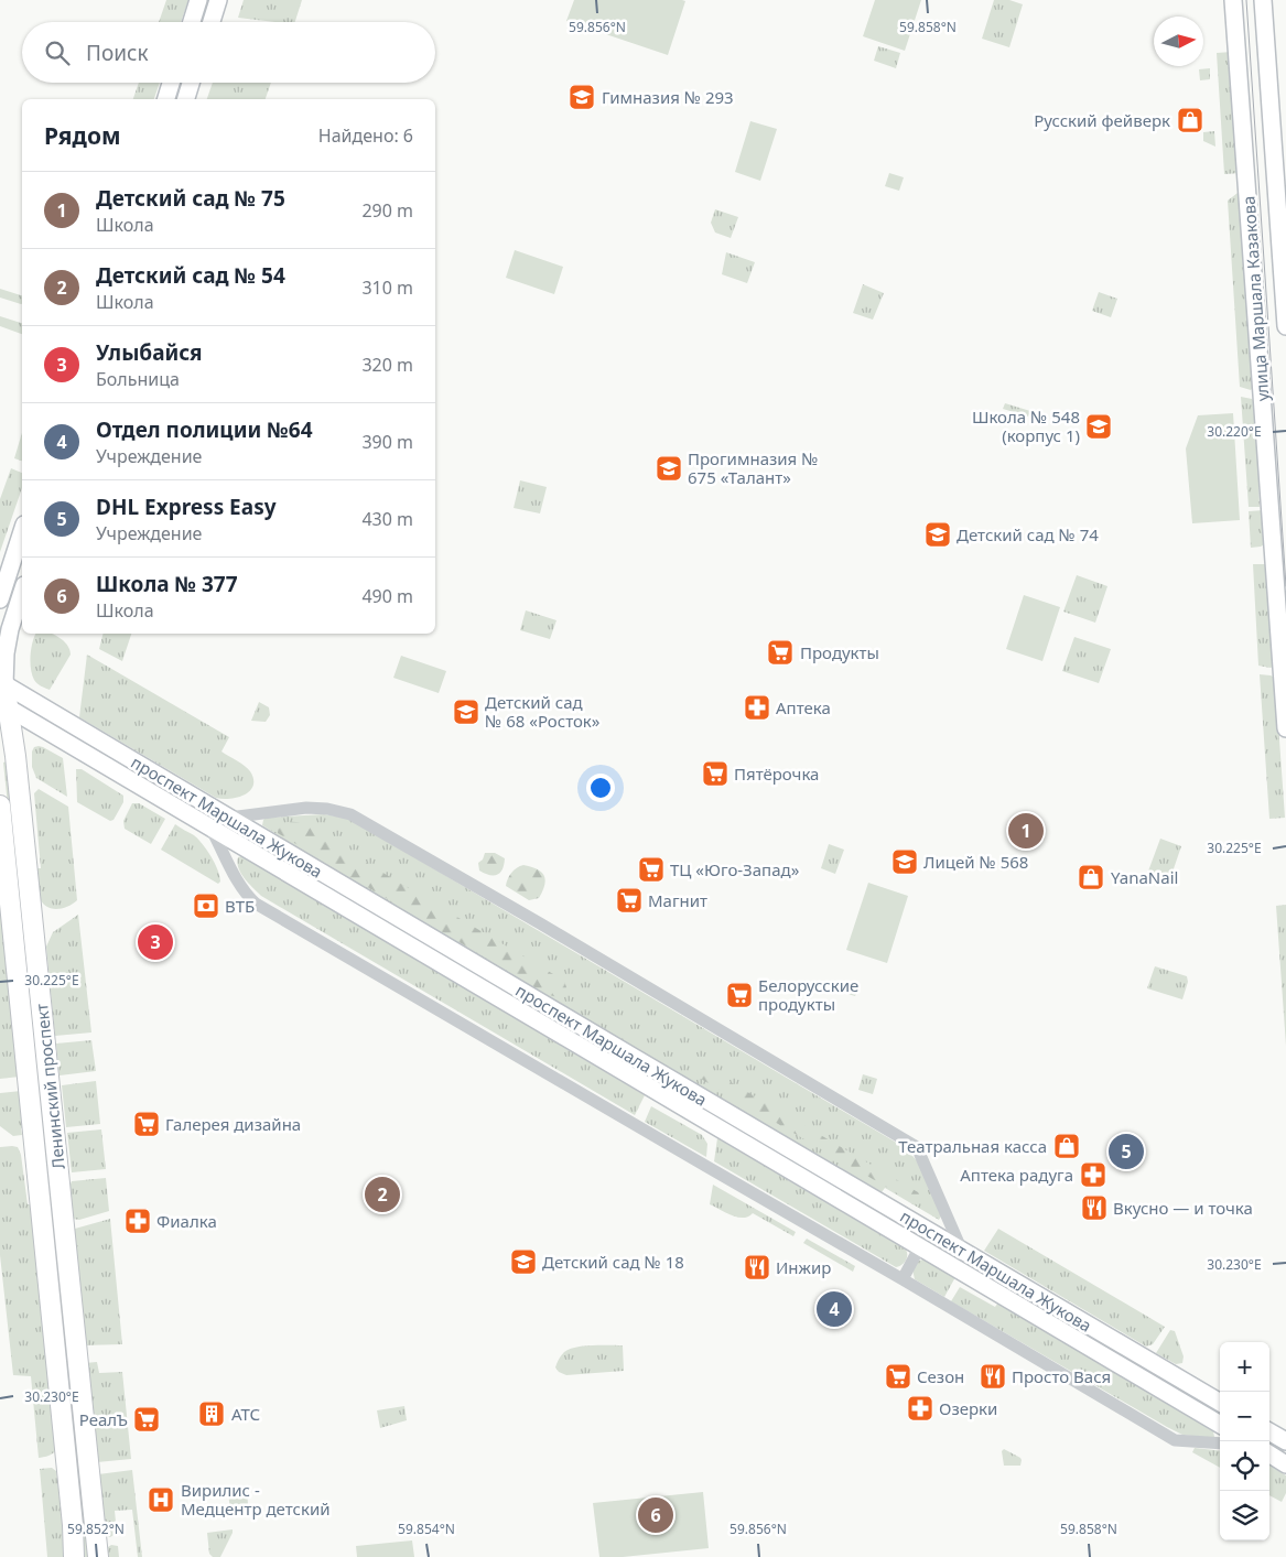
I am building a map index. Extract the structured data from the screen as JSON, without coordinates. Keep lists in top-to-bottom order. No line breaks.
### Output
{"streets":{"main road":["улица Маршала Казакова","проспект Маршала Жукова","Ленинский проспект"]},"crossings":[["проспект Маршала Жукова","Ленинский проспект"]],"places":{"school or university":["Гимназия № 293","Школа № 548 (корпус 1)","Прогимназия № 675 «Талант»","Детский сад № 74","Детский сад № 68 «Росток»","Лицей № 568","Детский сад № 18"],"shop":["Русский фейверк","YanaNail","Театральная касса"],"supermarket":["Продукты","Пятёрочка","ТЦ «Юго-Запад»","Магнит","Белорусские продукты","Галерея дизайна","Сезон","РеалЪ"],"pharmacy":["Аптека","Аптека радуга","Фиалка","Озерки"],"bank":["ВТБ"],"restaurant":["Вкусно — и точка","Инжир","Просто Вася"],"building":["АТС"],"hospital":["Вирилис - Медцентр детский"]},"north":"right","page":{"search":"Поиск","heading":["Рядом","Найдено: 6"],"list":[{"mark":"1","name":"Детский сад № 75","note":"Школа","value":"290 m"},{"mark":"2","name":"Детский сад № 54","note":"Школа","value":"310 m"},{"mark":"3","name":"Улыбайся","note":"Больница","value":"320 m"},{"mark":"4","name":"Отдел полиции №64","note":"Учреждение","value":"390 m"},{"mark":"5","name":"DHL Express Easy","note":"Учреждение","value":"430 m"},{"mark":"6","name":"Школа № 377","note":"Школа","value":"490 m"}],"pins":["1","3","5","2","4","6"],"map_buttons":["+","−"]},"coordinates":["59.856°N","59.858°N","30.220°E","30.225°E","30.230°E","59.852°N","59.854°N"]}
